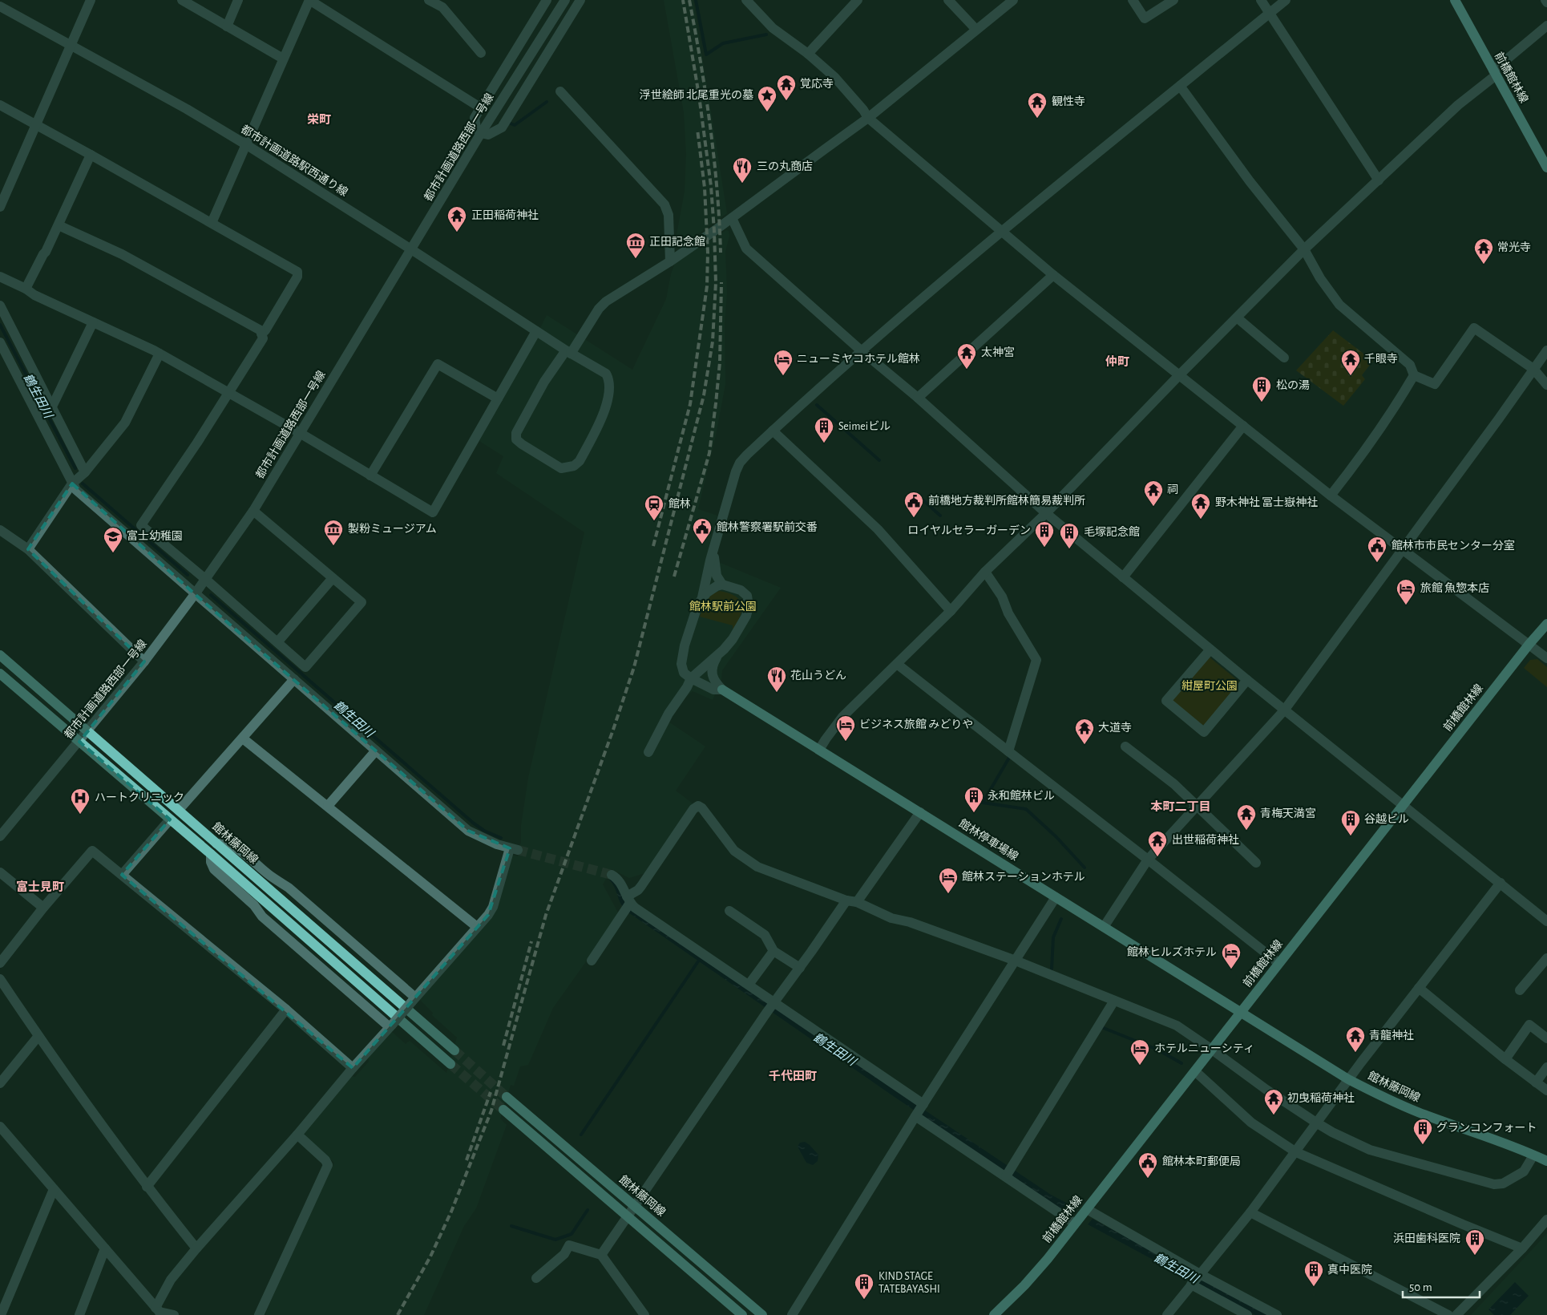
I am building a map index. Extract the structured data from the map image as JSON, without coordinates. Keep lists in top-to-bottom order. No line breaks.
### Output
{"streets":{"main road":["前橋館林線","館林停車場線","館林藤岡線"],"street":["都市計画道路西部一号線","都市計画道路駅西通り線"]},"crossings":[["前橋館林線","館林停車場線"],["前橋館林線","館林藤岡線"],["都市計画道路西部一号線","都市計画道路駅西通り線"],["都市計画道路西部一号線","館林藤岡線"],["館林停車場線","館林藤岡線"]],"districts":["栄町","仲町","本町二丁目","富士見町","千代田町"],"water":["鶴生田川"],"parks":["館林駅前公園","紺屋町公園"],"places":{"temple":["覚応寺","観性寺","正田稲荷神社","常光寺","太神宮","千眼寺","祠","野木神社 冨士嶽神社","大道寺","青梅天満宮","出世稲荷神社","青龍神社","初曳稲荷神社"],"place":["浮世絵師 北尾重光の墓"],"restaurant":["三の丸商店","花山うどん"],"museum":["正田記念館","製粉ミュージアム"],"hotel":["ニューミヤコホテル館林","旅館 魚惣本店","ビジネス旅館 みどりや","館林ステーションホテル","館林ヒルズホテル","ホテルニューシティ"],"building":["松の湯","Seimeiビル","ロイヤルセラーガーデン","毛塚記念館","永和館林ビル","谷越ビル","グランコンフォート","浜田歯科医院","真中医院","KIND STAGE TATEBAYASHI"],"public building":["前橋地方裁判所館林簡易裁判所","館林警察署駅前交番","館林市市民センター分室","館林本町郵便局"],"station":["館林"],"school or university":["富士幼稚園"],"hospital":["ハートクリニック"]},"scale_bar":"50 m"}
